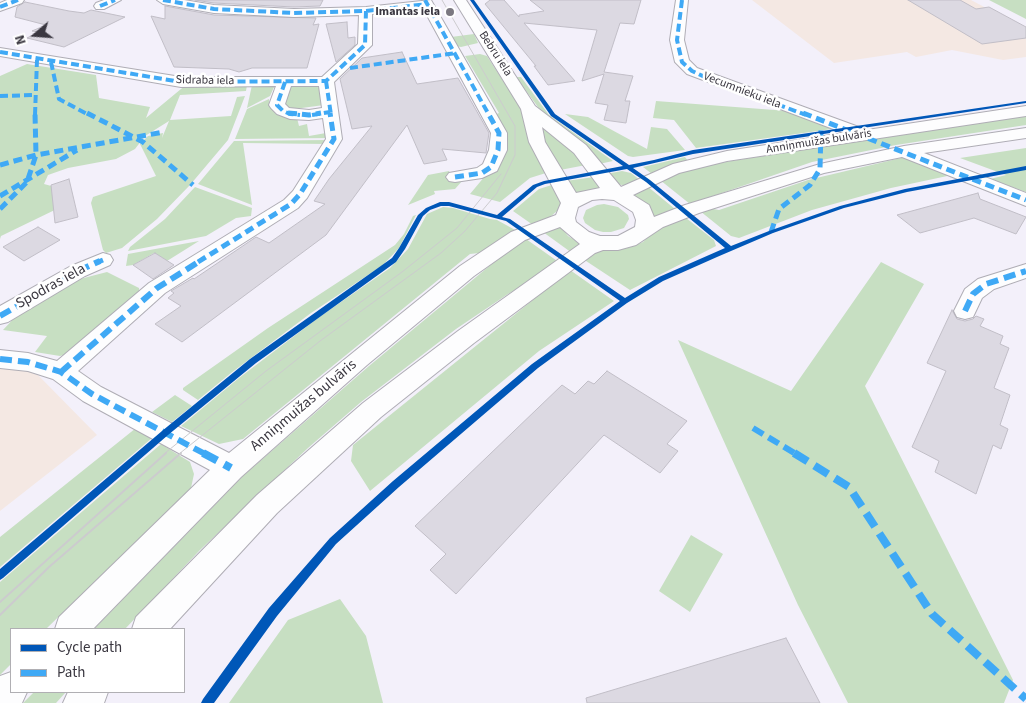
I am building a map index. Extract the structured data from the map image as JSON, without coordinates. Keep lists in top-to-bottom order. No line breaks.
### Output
{"streets":{"street":["Bebru iela","Sidraba iela","Vecumnieku iela","Anniņmuižas bulvāris","Spodras iela"]},"crossings":[["Bebru iela","Anniņmuižas bulvāris"],["Vecumnieku iela","Anniņmuižas bulvāris"]],"places":["Imantas iela"],"legend":["Cycle path","Path"],"north":"left"}
